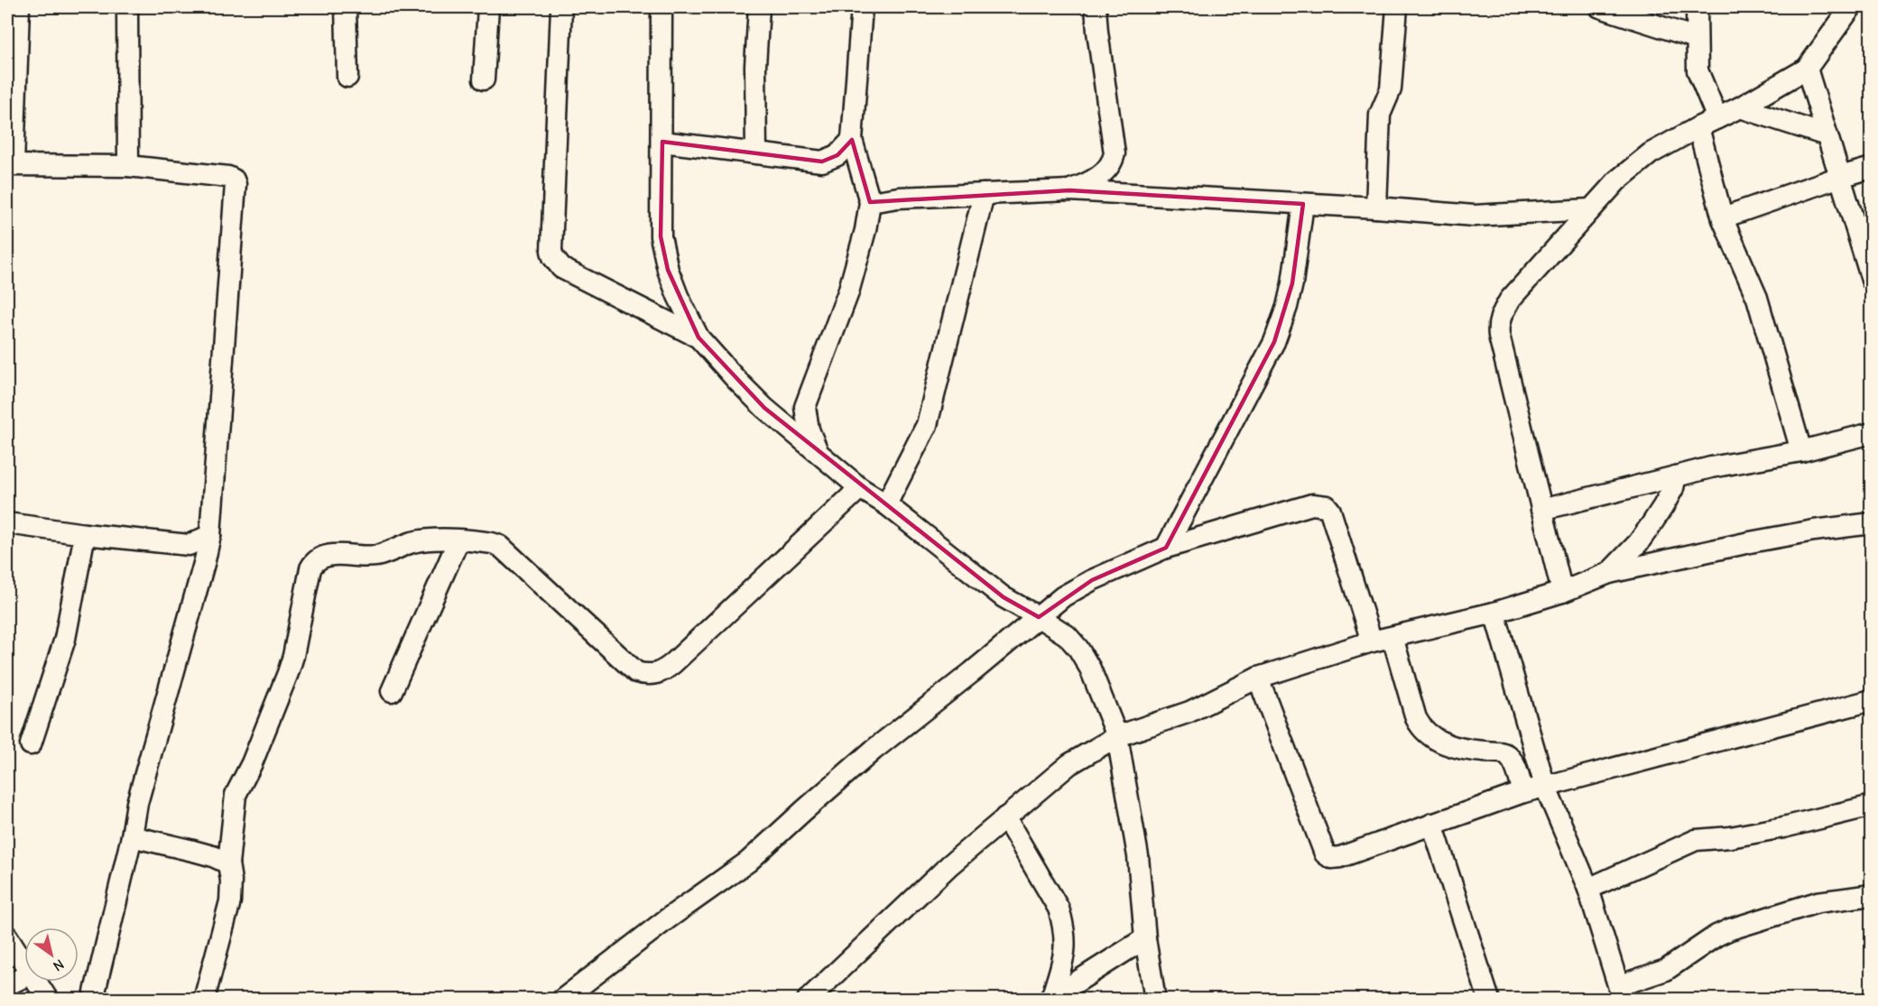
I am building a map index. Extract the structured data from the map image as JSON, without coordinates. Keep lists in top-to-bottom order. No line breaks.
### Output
{"north":"bottom right"}
